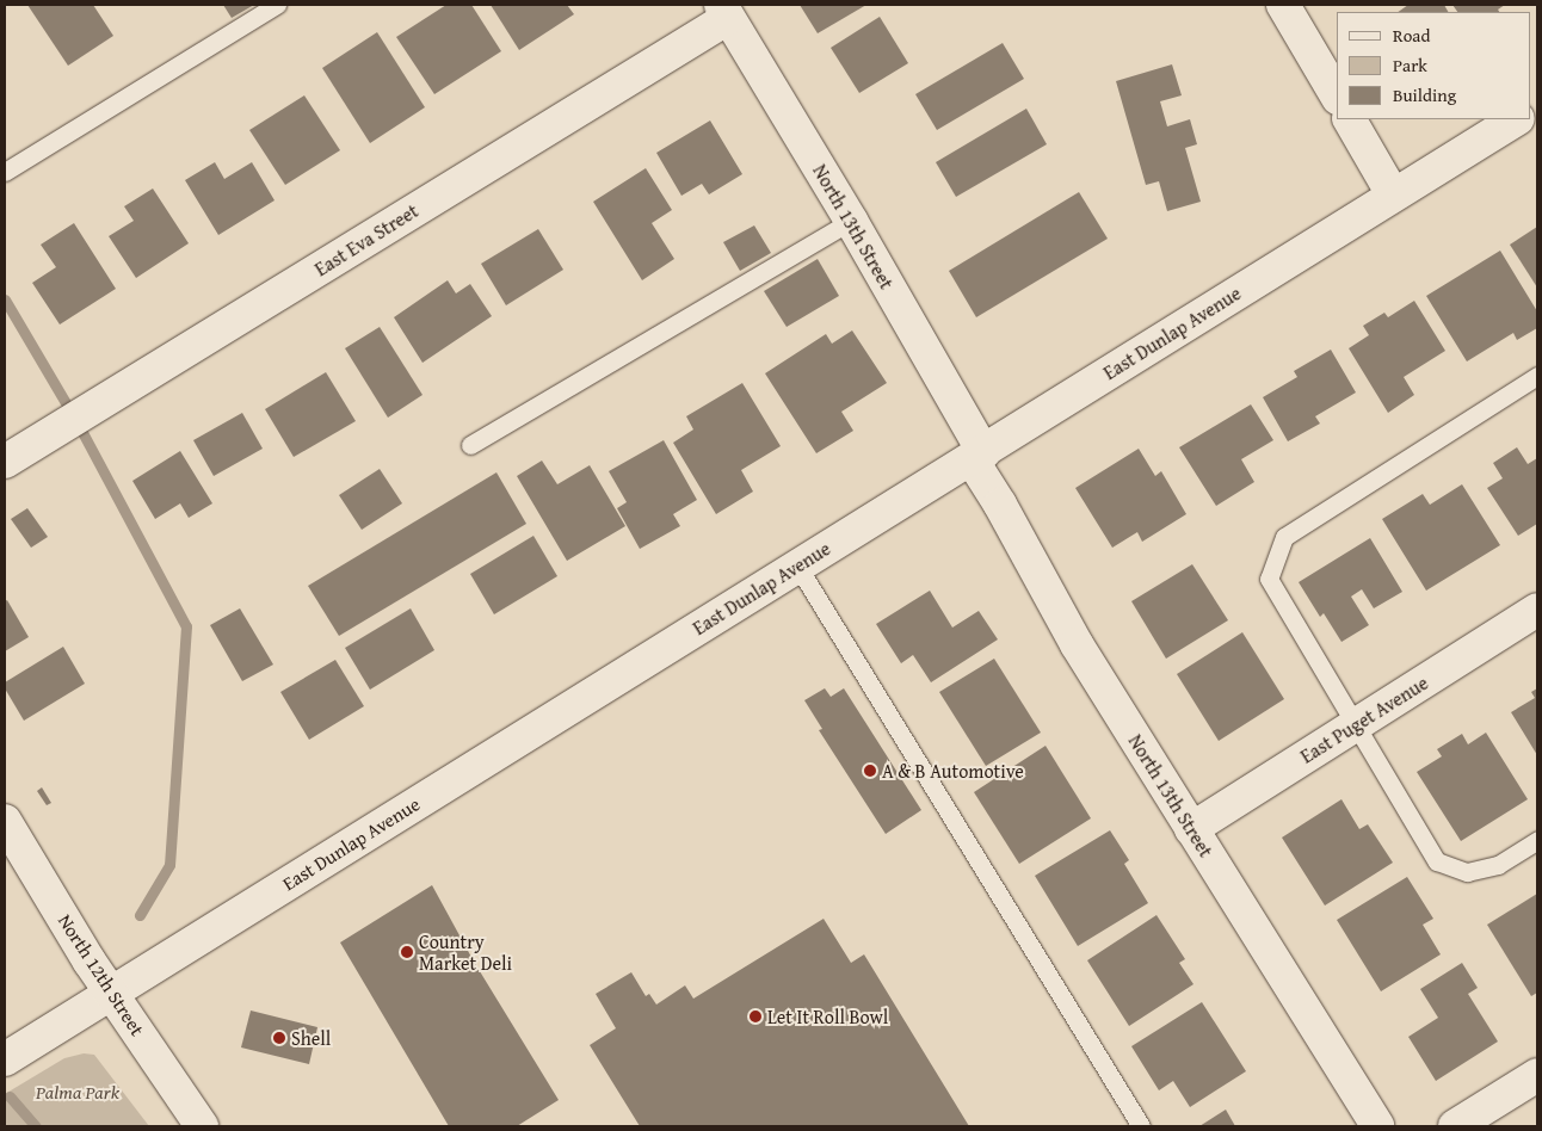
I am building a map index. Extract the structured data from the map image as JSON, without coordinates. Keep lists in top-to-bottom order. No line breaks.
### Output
{"streets":{"street":["North 13th Street","East Eva Street","East Dunlap Avenue","East Puget Avenue","North 12th Street"]},"crossings":[["North 13th Street","East Eva Street"],["North 13th Street","East Dunlap Avenue"],["North 13th Street","East Puget Avenue"],["East Dunlap Avenue","North 12th Street"]],"parks":["Palma Park"],"places":["A & B Automotive","Country Market Deli","Let It Roll Bowl","Shell"],"legend":["Road","Park","Building"]}
